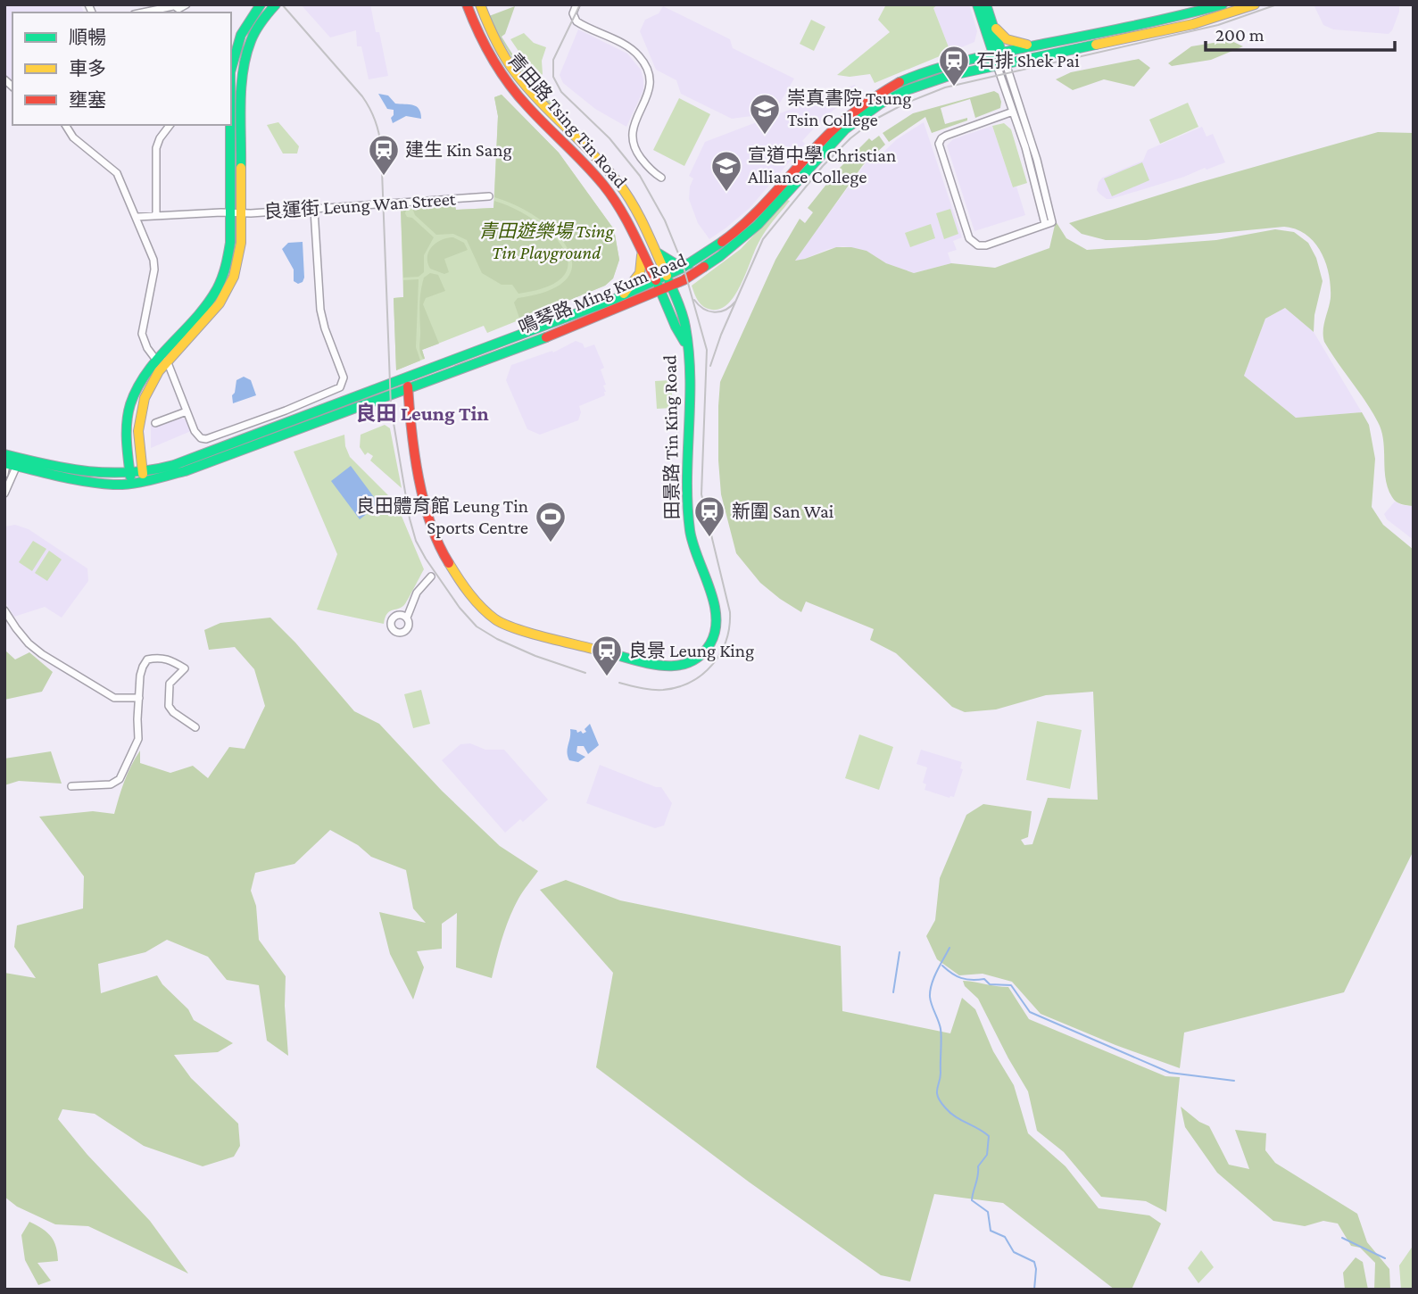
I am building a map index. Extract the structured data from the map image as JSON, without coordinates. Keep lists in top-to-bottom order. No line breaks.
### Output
{"streets":{"main road":["青田路 Tsing Tin Road","鳴琴路 Ming Kum Road","田景路 Tin King Road"],"street":["良運街 Leung Wan Street"]},"crossings":[["青田路 Tsing Tin Road","鳴琴路 Ming Kum Road"],["青田路 Tsing Tin Road","田景路 Tin King Road"],["鳴琴路 Ming Kum Road","田景路 Tin King Road"]],"districts":["良田 Leung Tin"],"parks":["青田遊樂場 Tsing Tin Playground"],"places":{"station":["石排 Shek Pai","建生 Kin Sang","新圍 San Wai","良景 Leung King"],"school or university":["崇真書院 Tsung Tsin College","宣道中學 Christian Alliance College"],"sports":["良田體育館 Leung Tin Sports Centre"]},"legend":["順暢","車多","壅塞"],"scale_bar":"200 m"}
